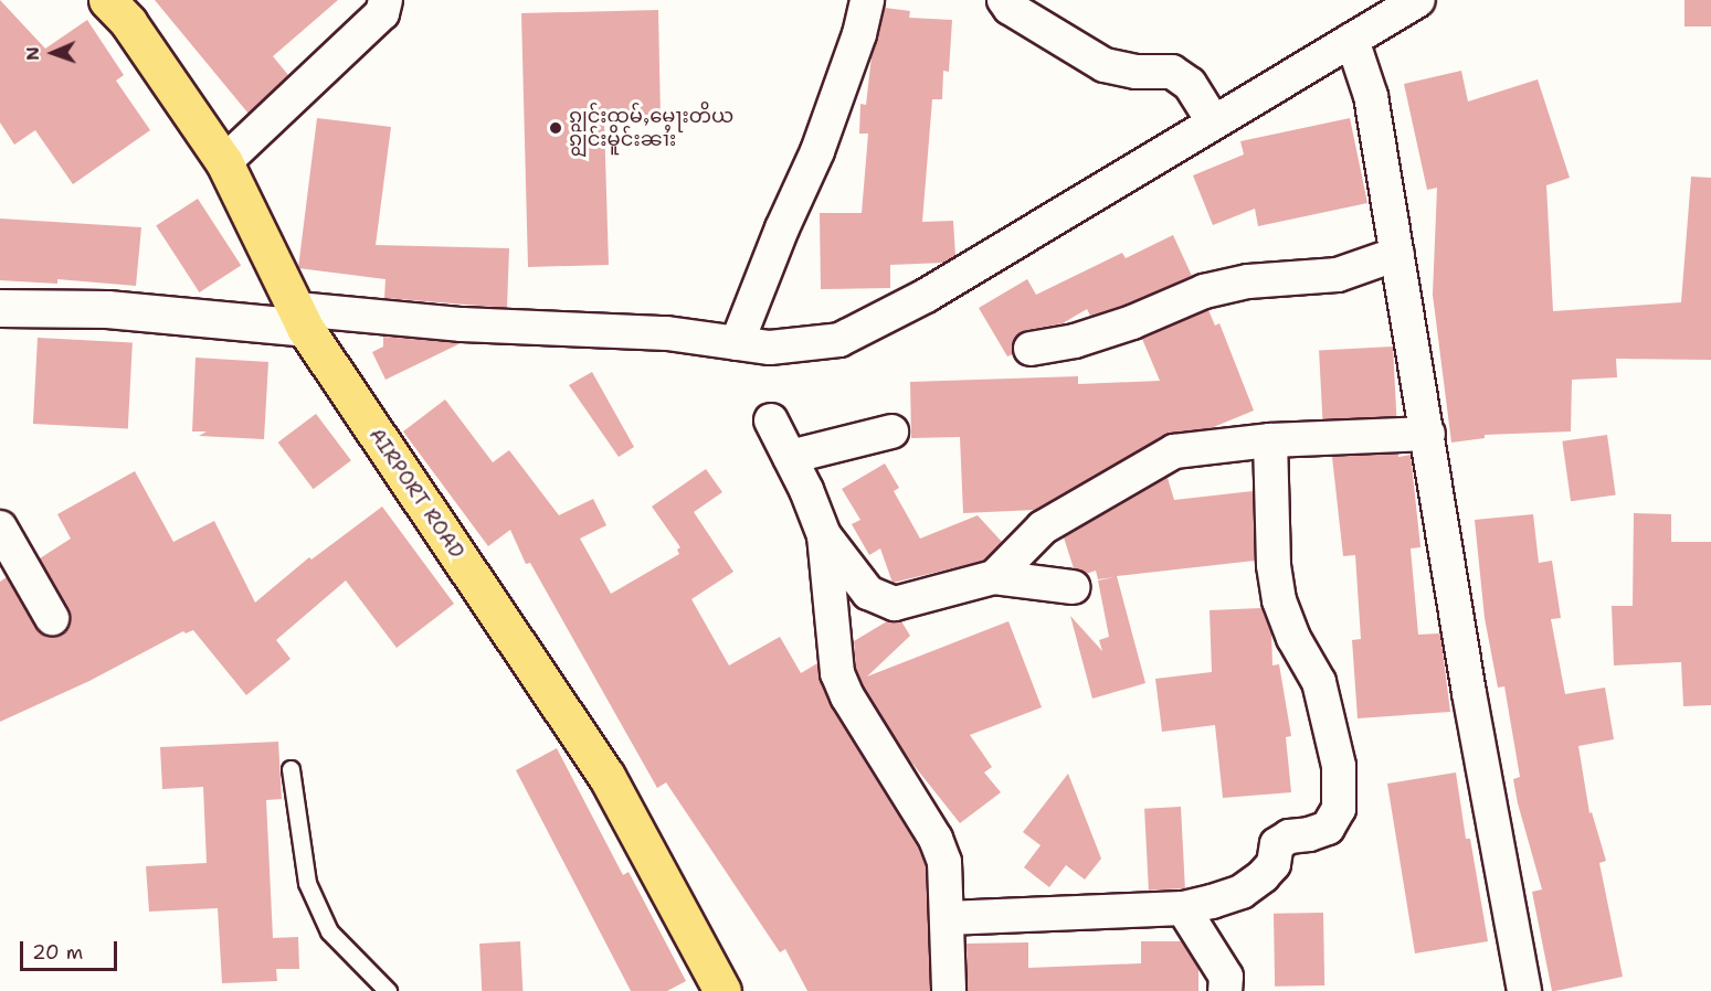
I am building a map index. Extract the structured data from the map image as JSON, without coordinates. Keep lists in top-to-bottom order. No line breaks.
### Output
{"streets":{"highway":["AIRPORT ROAD"]},"places":["ၵျွင်းထမ်ႇမေႃးတိယ ၵျွင်းမိူင်းၼၢႆး"],"scale_bar":"20 m","north":"left"}
